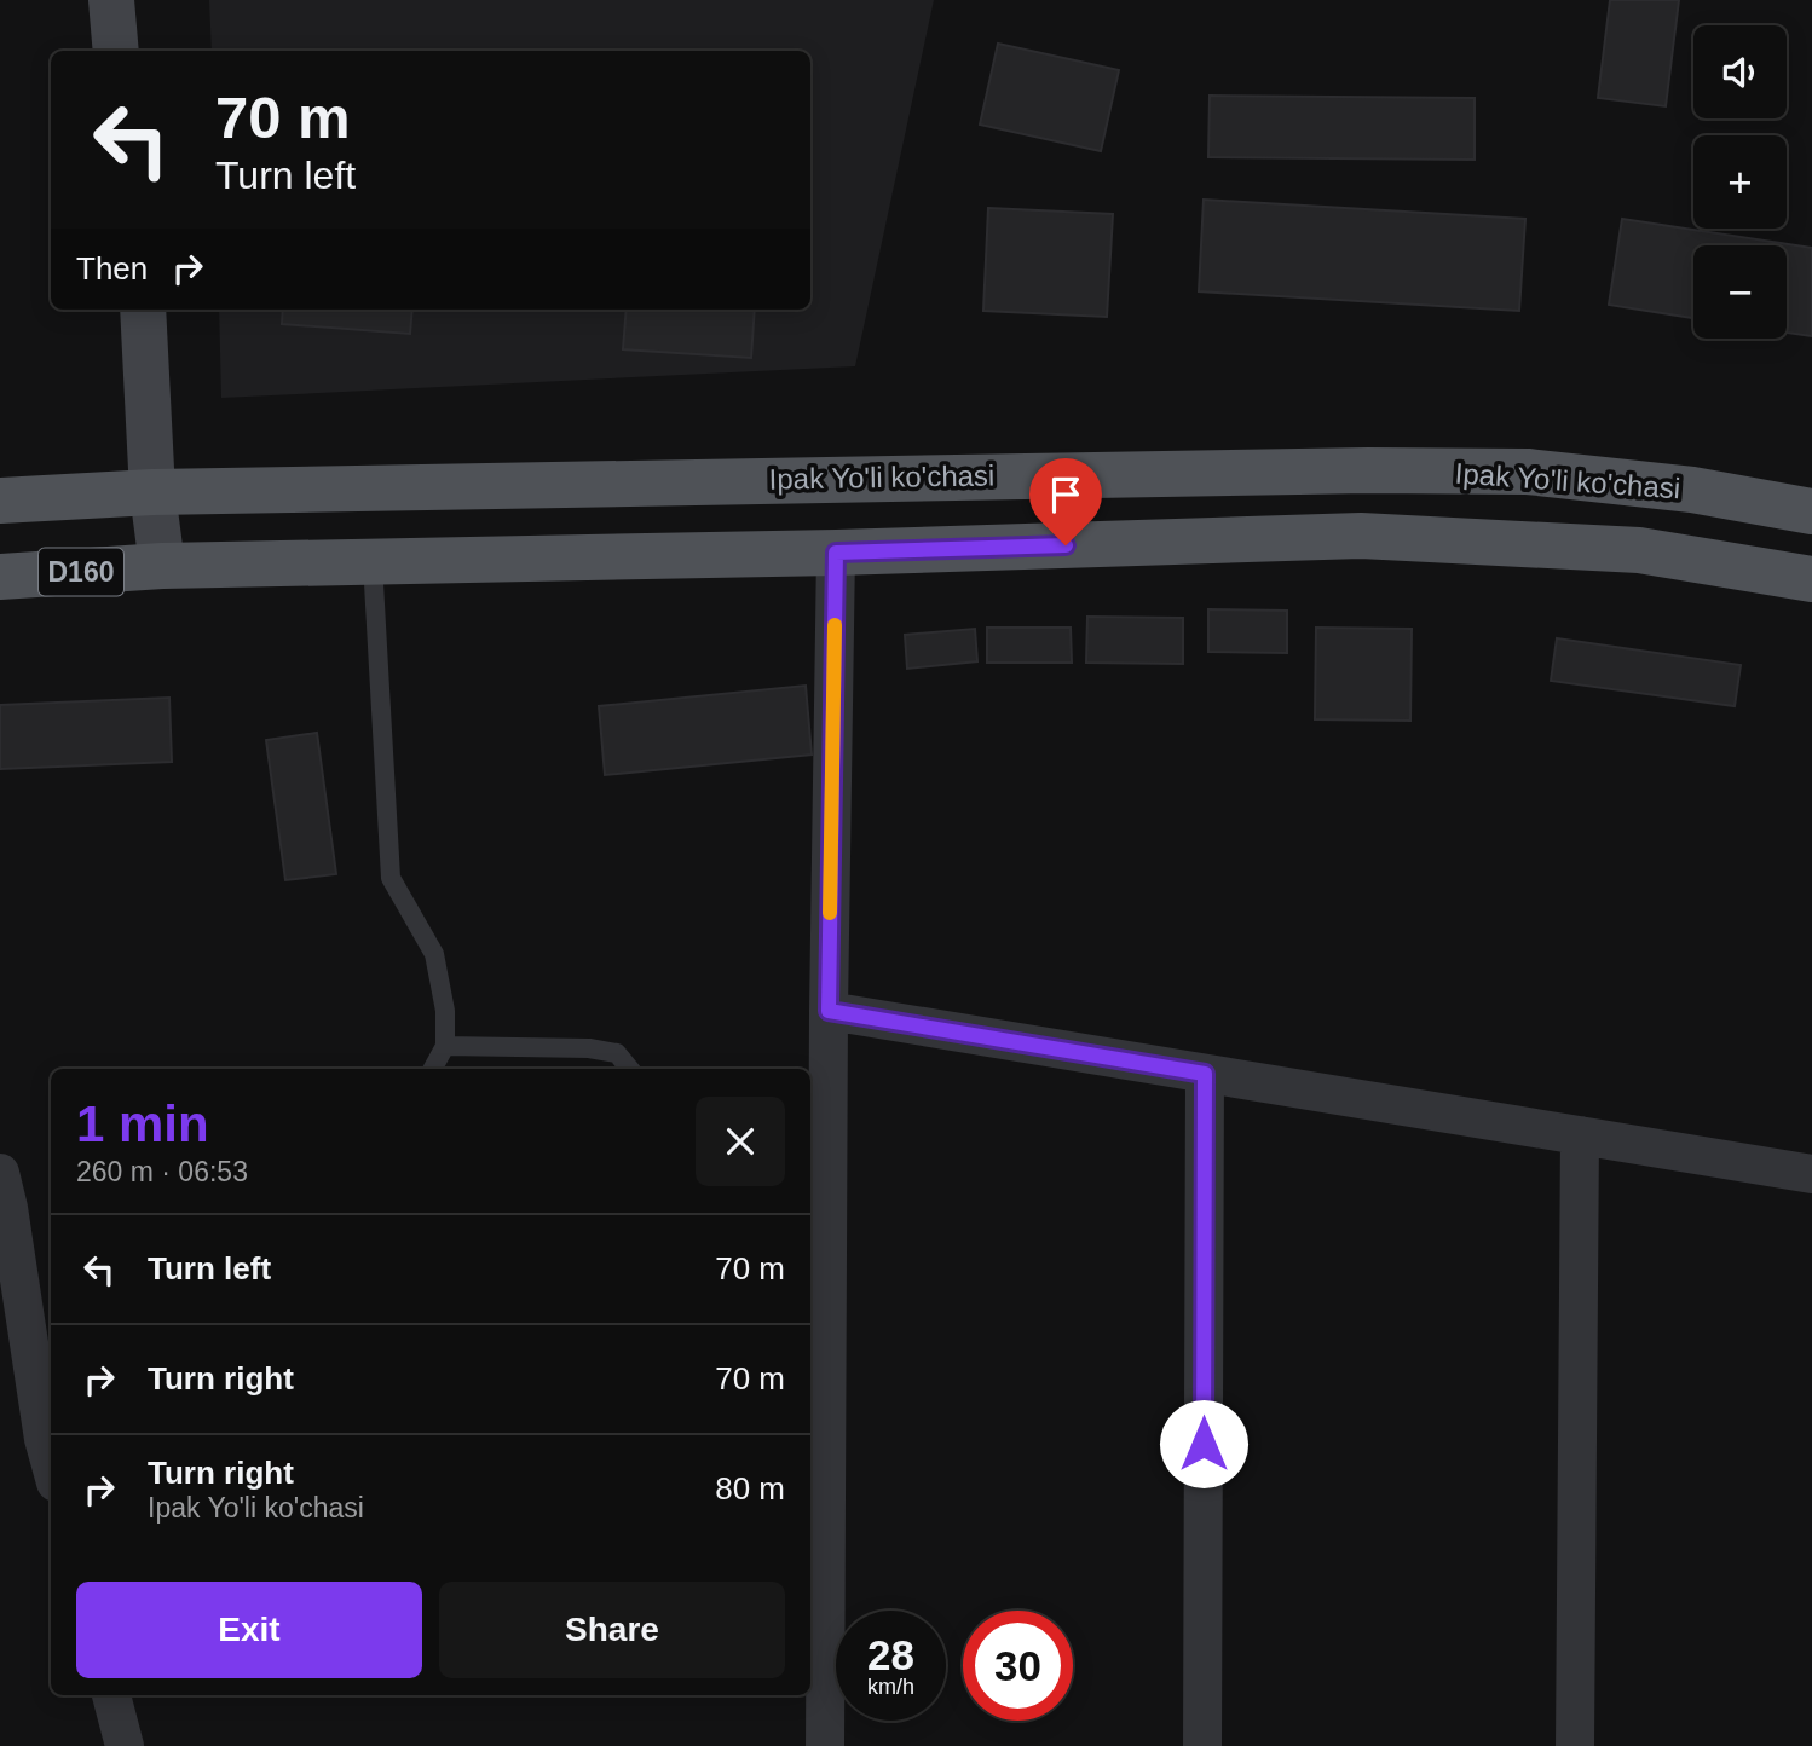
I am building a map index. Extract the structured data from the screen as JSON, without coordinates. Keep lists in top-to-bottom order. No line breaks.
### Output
{"streets":{"main road":["Ipak Yo'li ko'chasi","D160"]},"page":{"map_buttons":["+","−"],"turn":["70 m","Turn left"],"then":"Then","heading":["1 min","260 m · 06:53"],"list":[{"name":"Turn left","value":"70 m"},{"name":"Turn right","value":"70 m"},{"name":"Turn right","note":"Ipak Yo'li ko'chasi","value":"80 m"}],"buttons":["Exit","Share"],"speed":"28 km/h","limit":"30"}}
